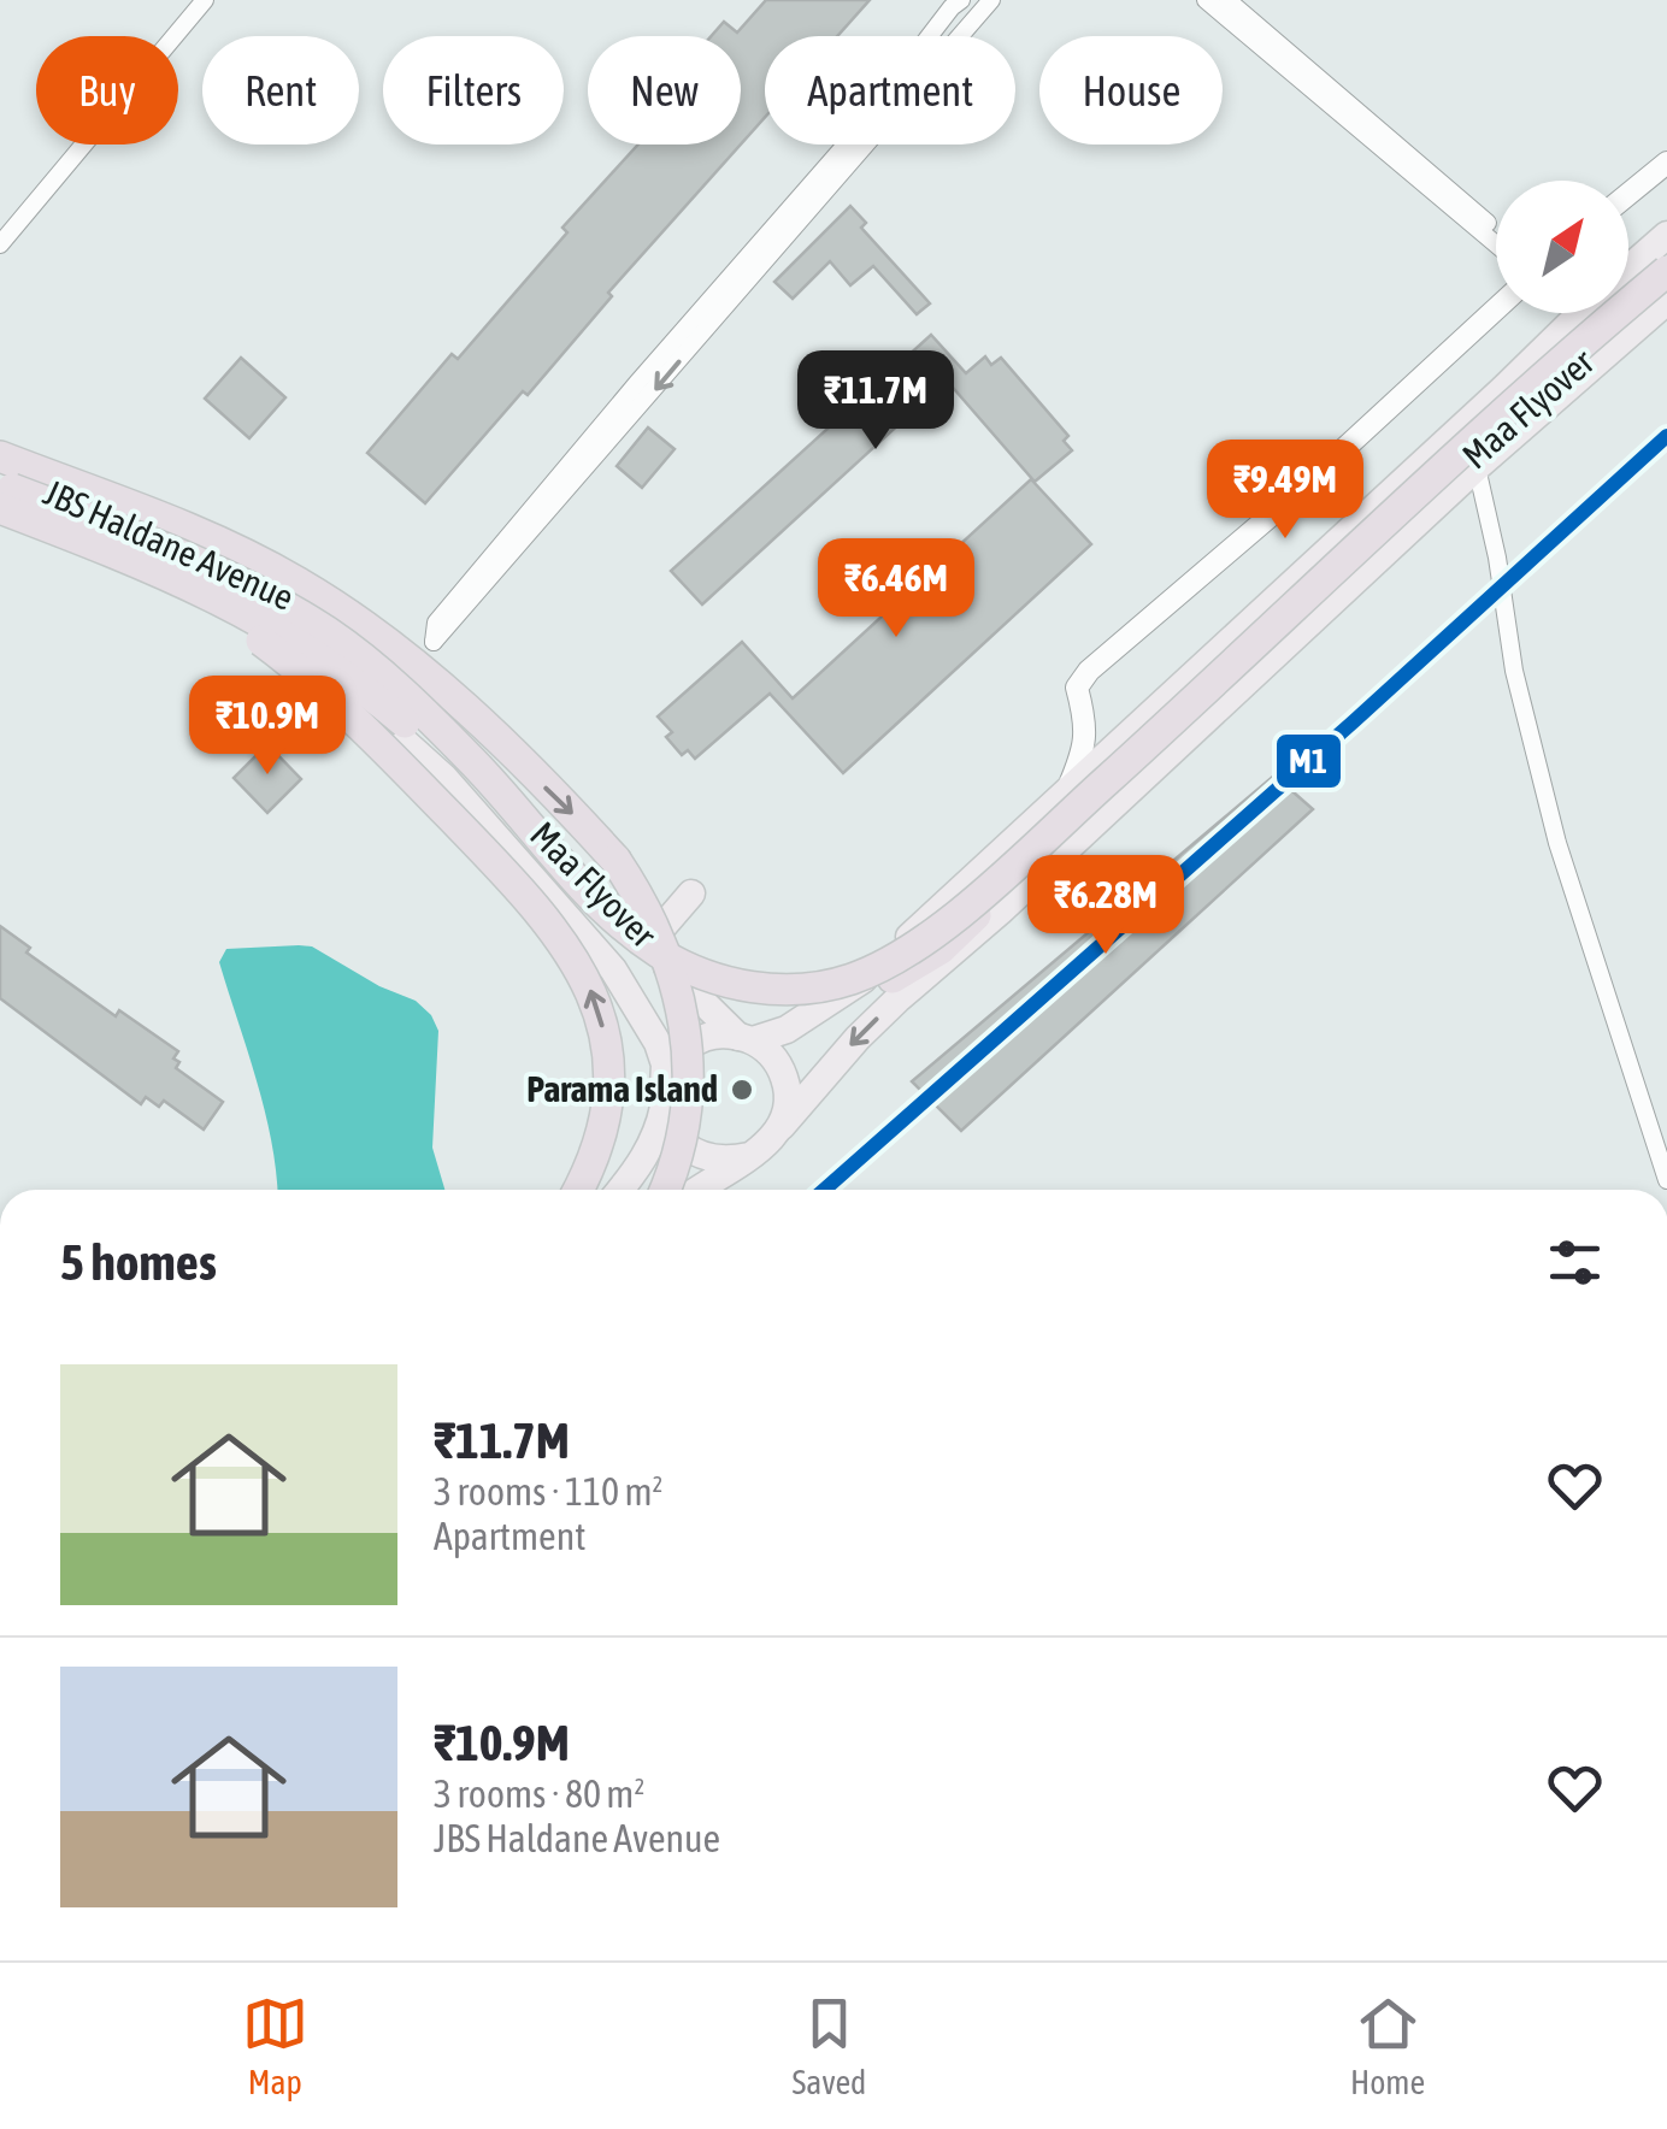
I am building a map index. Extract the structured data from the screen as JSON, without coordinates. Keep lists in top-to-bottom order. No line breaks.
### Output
{"streets":{"highway":["Maa Flyover"],"main road":["JBS Haldane Avenue"]},"places":["Parama Island"],"lines":["transit line M1"],"north":"top right","page":{"chip":["Buy","Rent","Filters","New","Apartment","House"],"price":["₹11.7M","₹9.49M","₹6.46M","₹10.9M","₹6.28M"],"heading":"5 homes","list":[{"name":"₹11.7M","note":"3 rooms · 110 m² · Apartment"},{"name":"₹10.9M","note":"3 rooms · 80 m² · JBS Haldane Avenue"}],"tabs":["Map","Saved","Home"]}}
